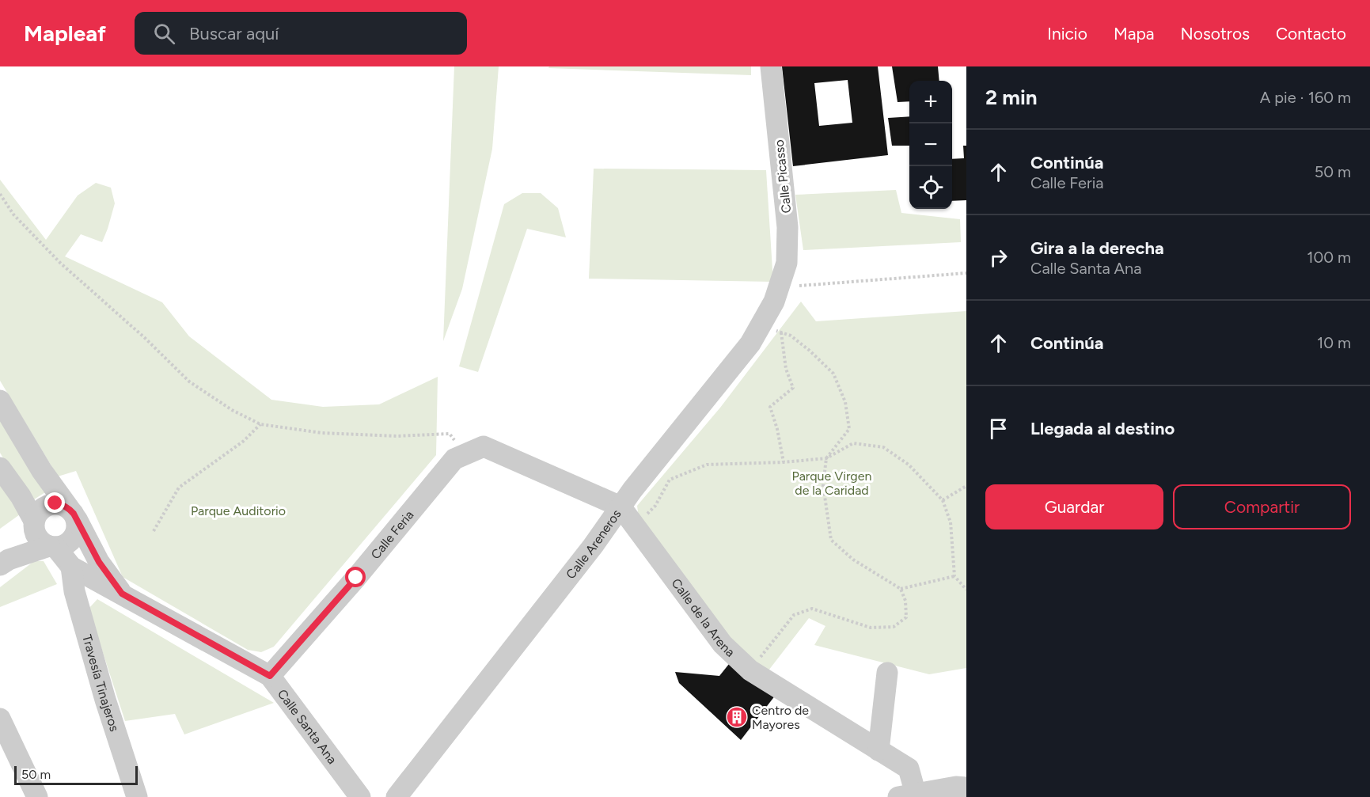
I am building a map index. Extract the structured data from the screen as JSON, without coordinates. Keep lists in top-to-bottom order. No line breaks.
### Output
{"streets":{"street":["Calle Picasso","Calle Feria","Calle Areneros","Calle de la Arena","Travesía Tinajeros","Calle Santa Ana"]},"crossings":[["Calle Picasso","Calle Areneros"],["Calle Feria","Calle de la Arena"],["Calle Feria","Calle Santa Ana"],["Calle Areneros","Calle de la Arena"],["Travesía Tinajeros","Calle Santa Ana"]],"parks":["Parque Virgen de la Caridad","Parque Auditorio"],"places":{"building":["Centro de Mayores"]},"scale_bar":"50 m","page":{"header":"Mapleaf","search":"Buscar aquí","nav":["Inicio","Mapa","Nosotros","Contacto"],"heading":["2 min","A pie · 160 m"],"map_buttons":["+","−"],"list":[["Continúa","Calle Feria","50 m"],["Gira a la derecha","Calle Santa Ana","100 m"],["Continúa","10 m"],"Llegada al destino"],"buttons":["Guardar","Compartir"],"scale":"50 m"}}
